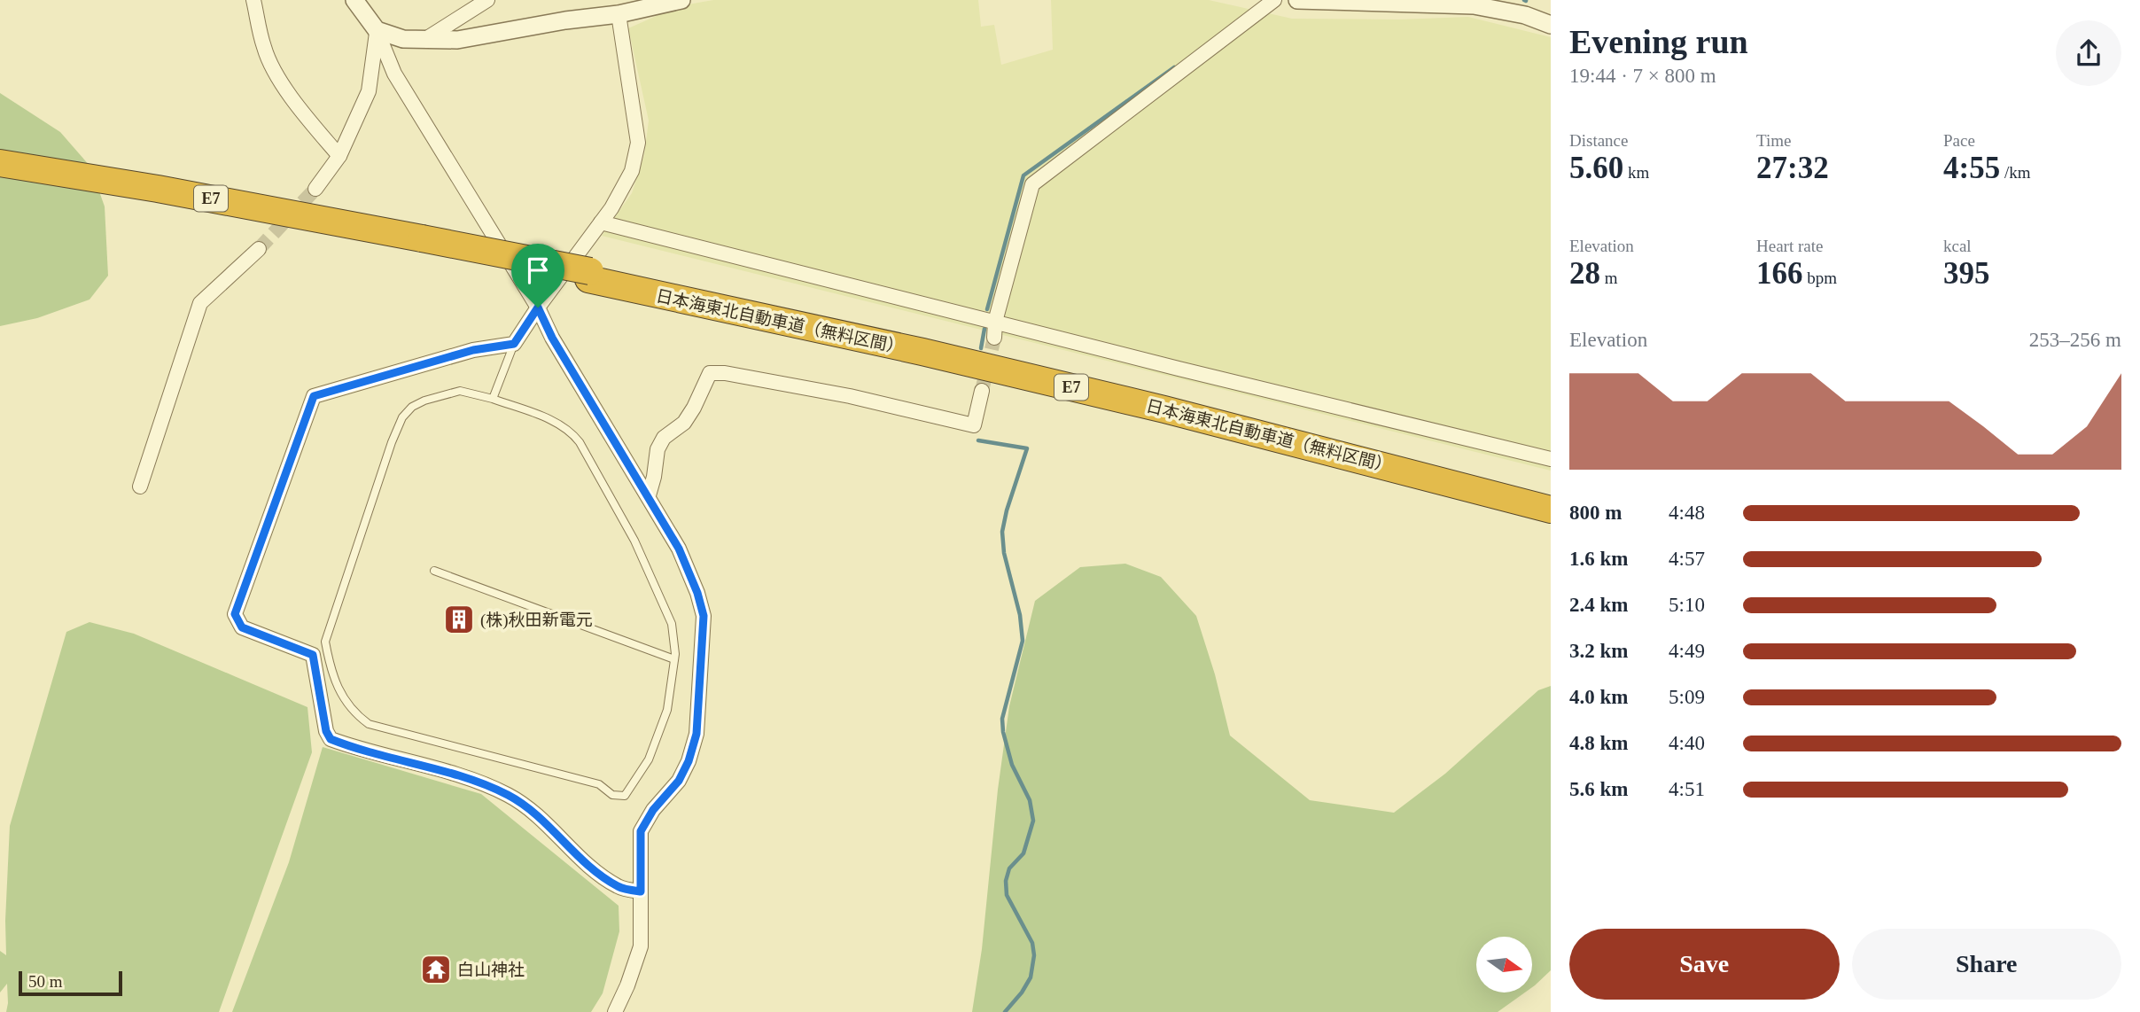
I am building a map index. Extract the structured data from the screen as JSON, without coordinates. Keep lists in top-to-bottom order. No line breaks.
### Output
{"streets":{"highway":["E7","日本海東北自動車道（無料区間）"]},"places":{"building":["(株)秋田新電元"],"temple":["白山神社"]},"scale_bar":"50 m","north":"right","page":{"heading":["Evening run","19:44 · 7 × 800 m"],"stats":[["Distance","5.60 km"],["Time","27:32"],["Pace","4:55 /km"],["Elevation","28 m"],["Heart rate","166 bpm"],["kcal","395"]],"chart":["Elevation","253–256 m"],"list":[{"name":"800 m","note":"4:48"},{"name":"1.6 km","note":"4:57"},{"name":"2.4 km","note":"5:10"},{"name":"3.2 km","note":"4:49"},{"name":"4.0 km","note":"5:09"},{"name":"4.8 km","note":"4:40"},{"name":"5.6 km","note":"4:51"}],"buttons":["Save","Share"],"scale":"50 m"}}
